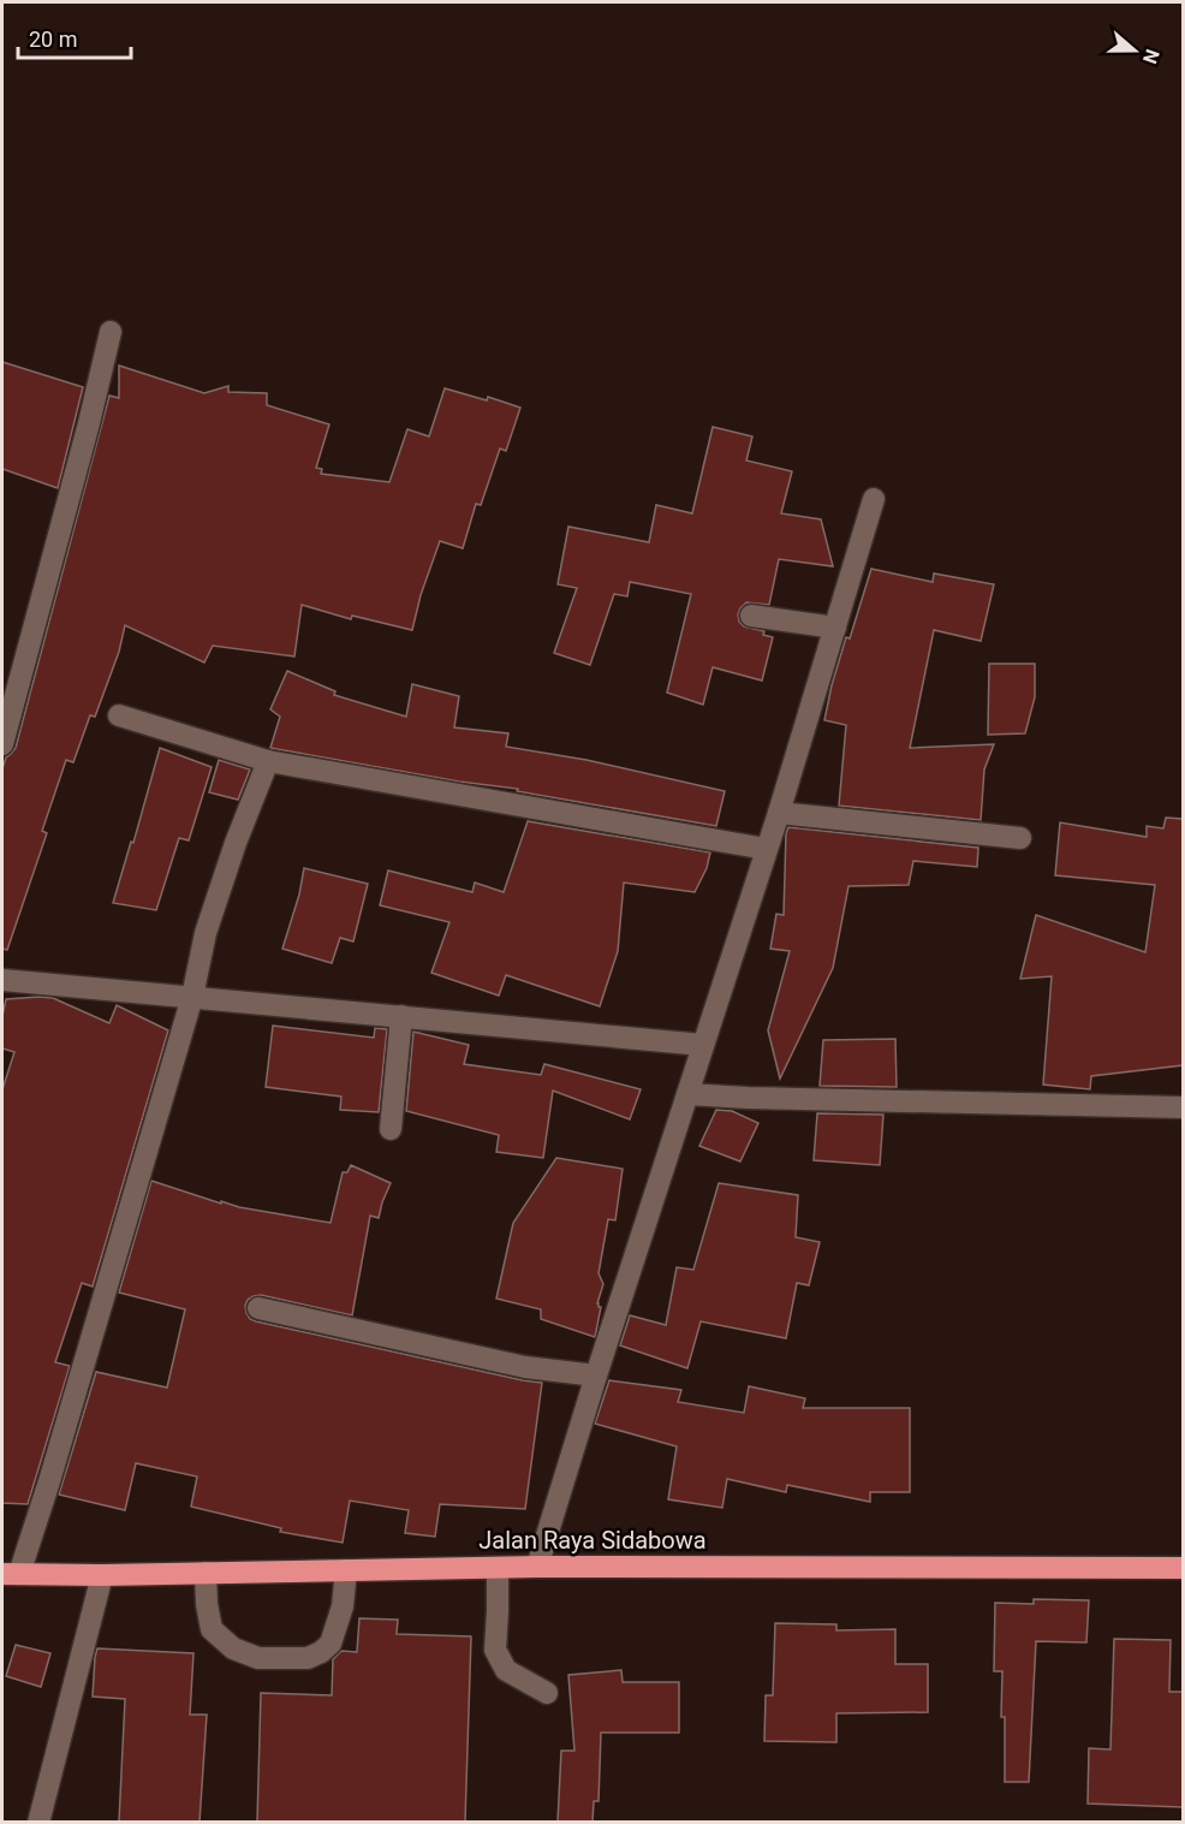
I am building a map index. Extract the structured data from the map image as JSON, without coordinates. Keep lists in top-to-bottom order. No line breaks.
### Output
{"streets":{"highway":["Jalan Raya Sidabowa"]},"scale_bar":"20 m","north":"right"}
